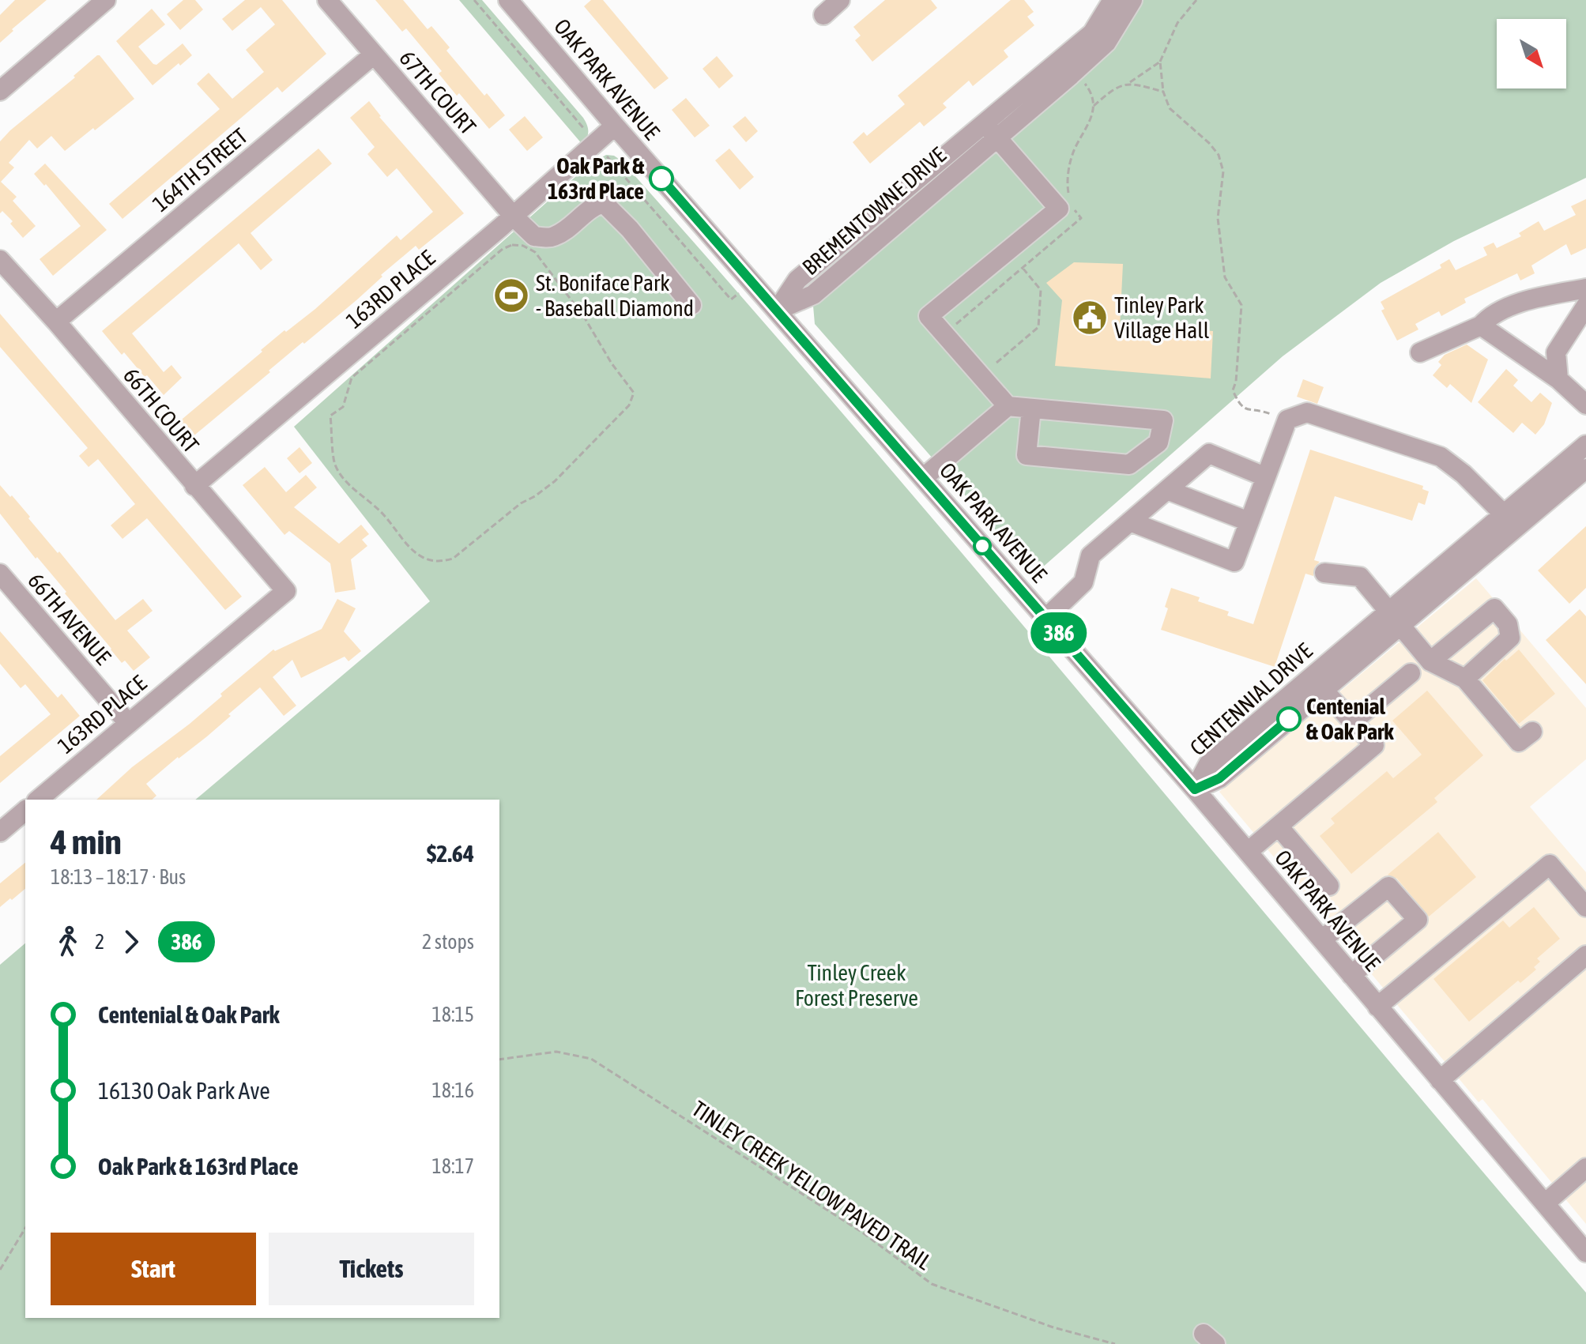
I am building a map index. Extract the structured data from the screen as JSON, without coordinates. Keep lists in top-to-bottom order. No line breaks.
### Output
{"streets":{"street":["OAK PARK AVENUE","67TH COURT","164TH STREET","BREMENTOWNE DRIVE","163RD PLACE","66TH COURT","66TH AVENUE","CENTENNIAL DRIVE"],"path":["TINLEY CREEK YELLOW PAVED TRAIL"]},"crossings":[["OAK PARK AVENUE","BREMENTOWNE DRIVE"],["OAK PARK AVENUE","163RD PLACE"],["OAK PARK AVENUE","CENTENNIAL DRIVE"],["67TH COURT","164TH STREET"],["67TH COURT","163RD PLACE"],["164TH STREET","66TH COURT"],["163RD PLACE","66TH COURT"],["163RD PLACE","66TH AVENUE"]],"parks":["Tinley Creek Forest Preserve"],"places":{"other":["Oak Park & 163rd Place","Centenial & Oak Park"],"sports":["St. Boniface Park - Baseball Diamond"],"public building":["Tinley Park Village Hall"]},"lines":["bus line 386"],"north":"bottom right","page":{"on_map":"386","heading":["4 min","18:13 – 18:17 · Bus","$2.64"],"legs":["2","386","2 stops"],"list":[{"name":"Centenial & Oak Park","value":"18:15"},{"name":"16130 Oak Park Ave","value":"18:16"},{"name":"Oak Park & 163rd Place","value":"18:17"}],"buttons":["Start","Tickets"]}}
